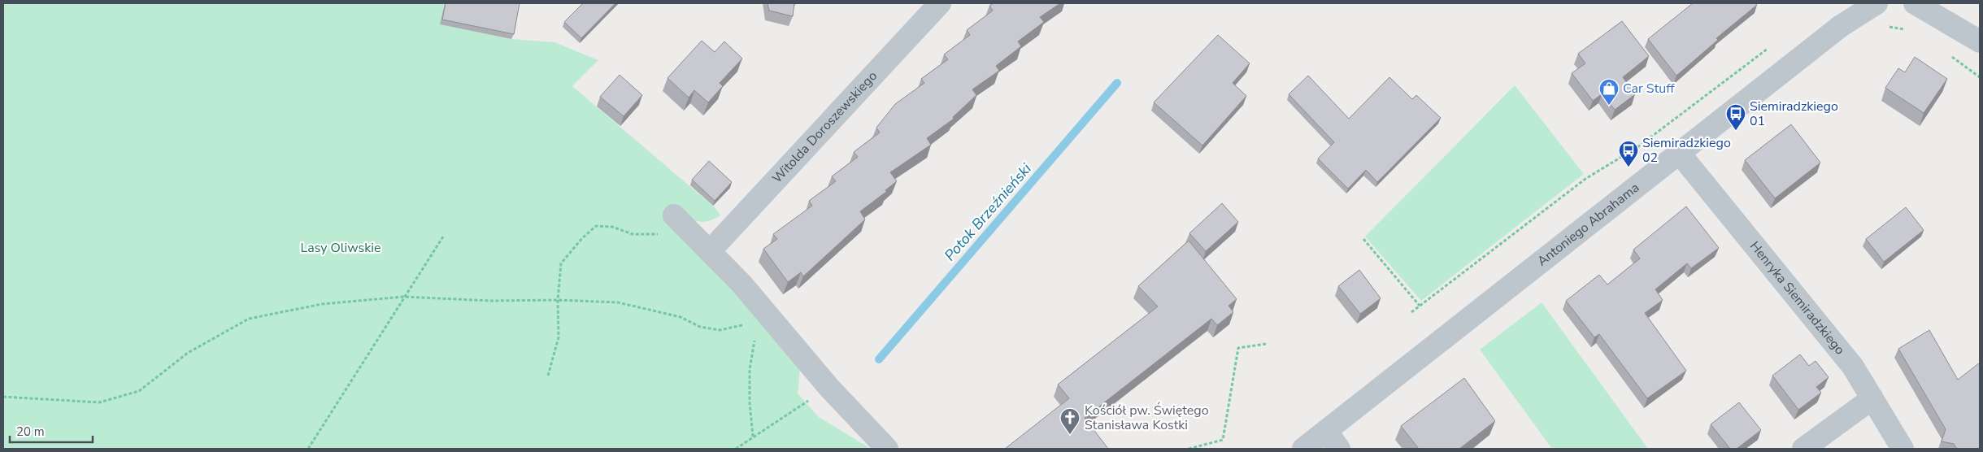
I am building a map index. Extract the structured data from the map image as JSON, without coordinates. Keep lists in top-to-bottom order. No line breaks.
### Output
{"streets":{"street":["Witolda Doroszewskiego","Antoniego Abrahama","Henryka Siemiradzkiego"]},"crossings":[["Antoniego Abrahama","Henryka Siemiradzkiego"]],"water":["Potok Brzeźnieński"],"parks":["Lasy Oliwskie"],"places":{"shop":["Car Stuff"],"bus stop":["Siemiradzkiego 01","Siemiradzkiego 02"],"church":["Kościół pw. Świętego Stanisława Kostki"]},"scale_bar":"20 m"}
